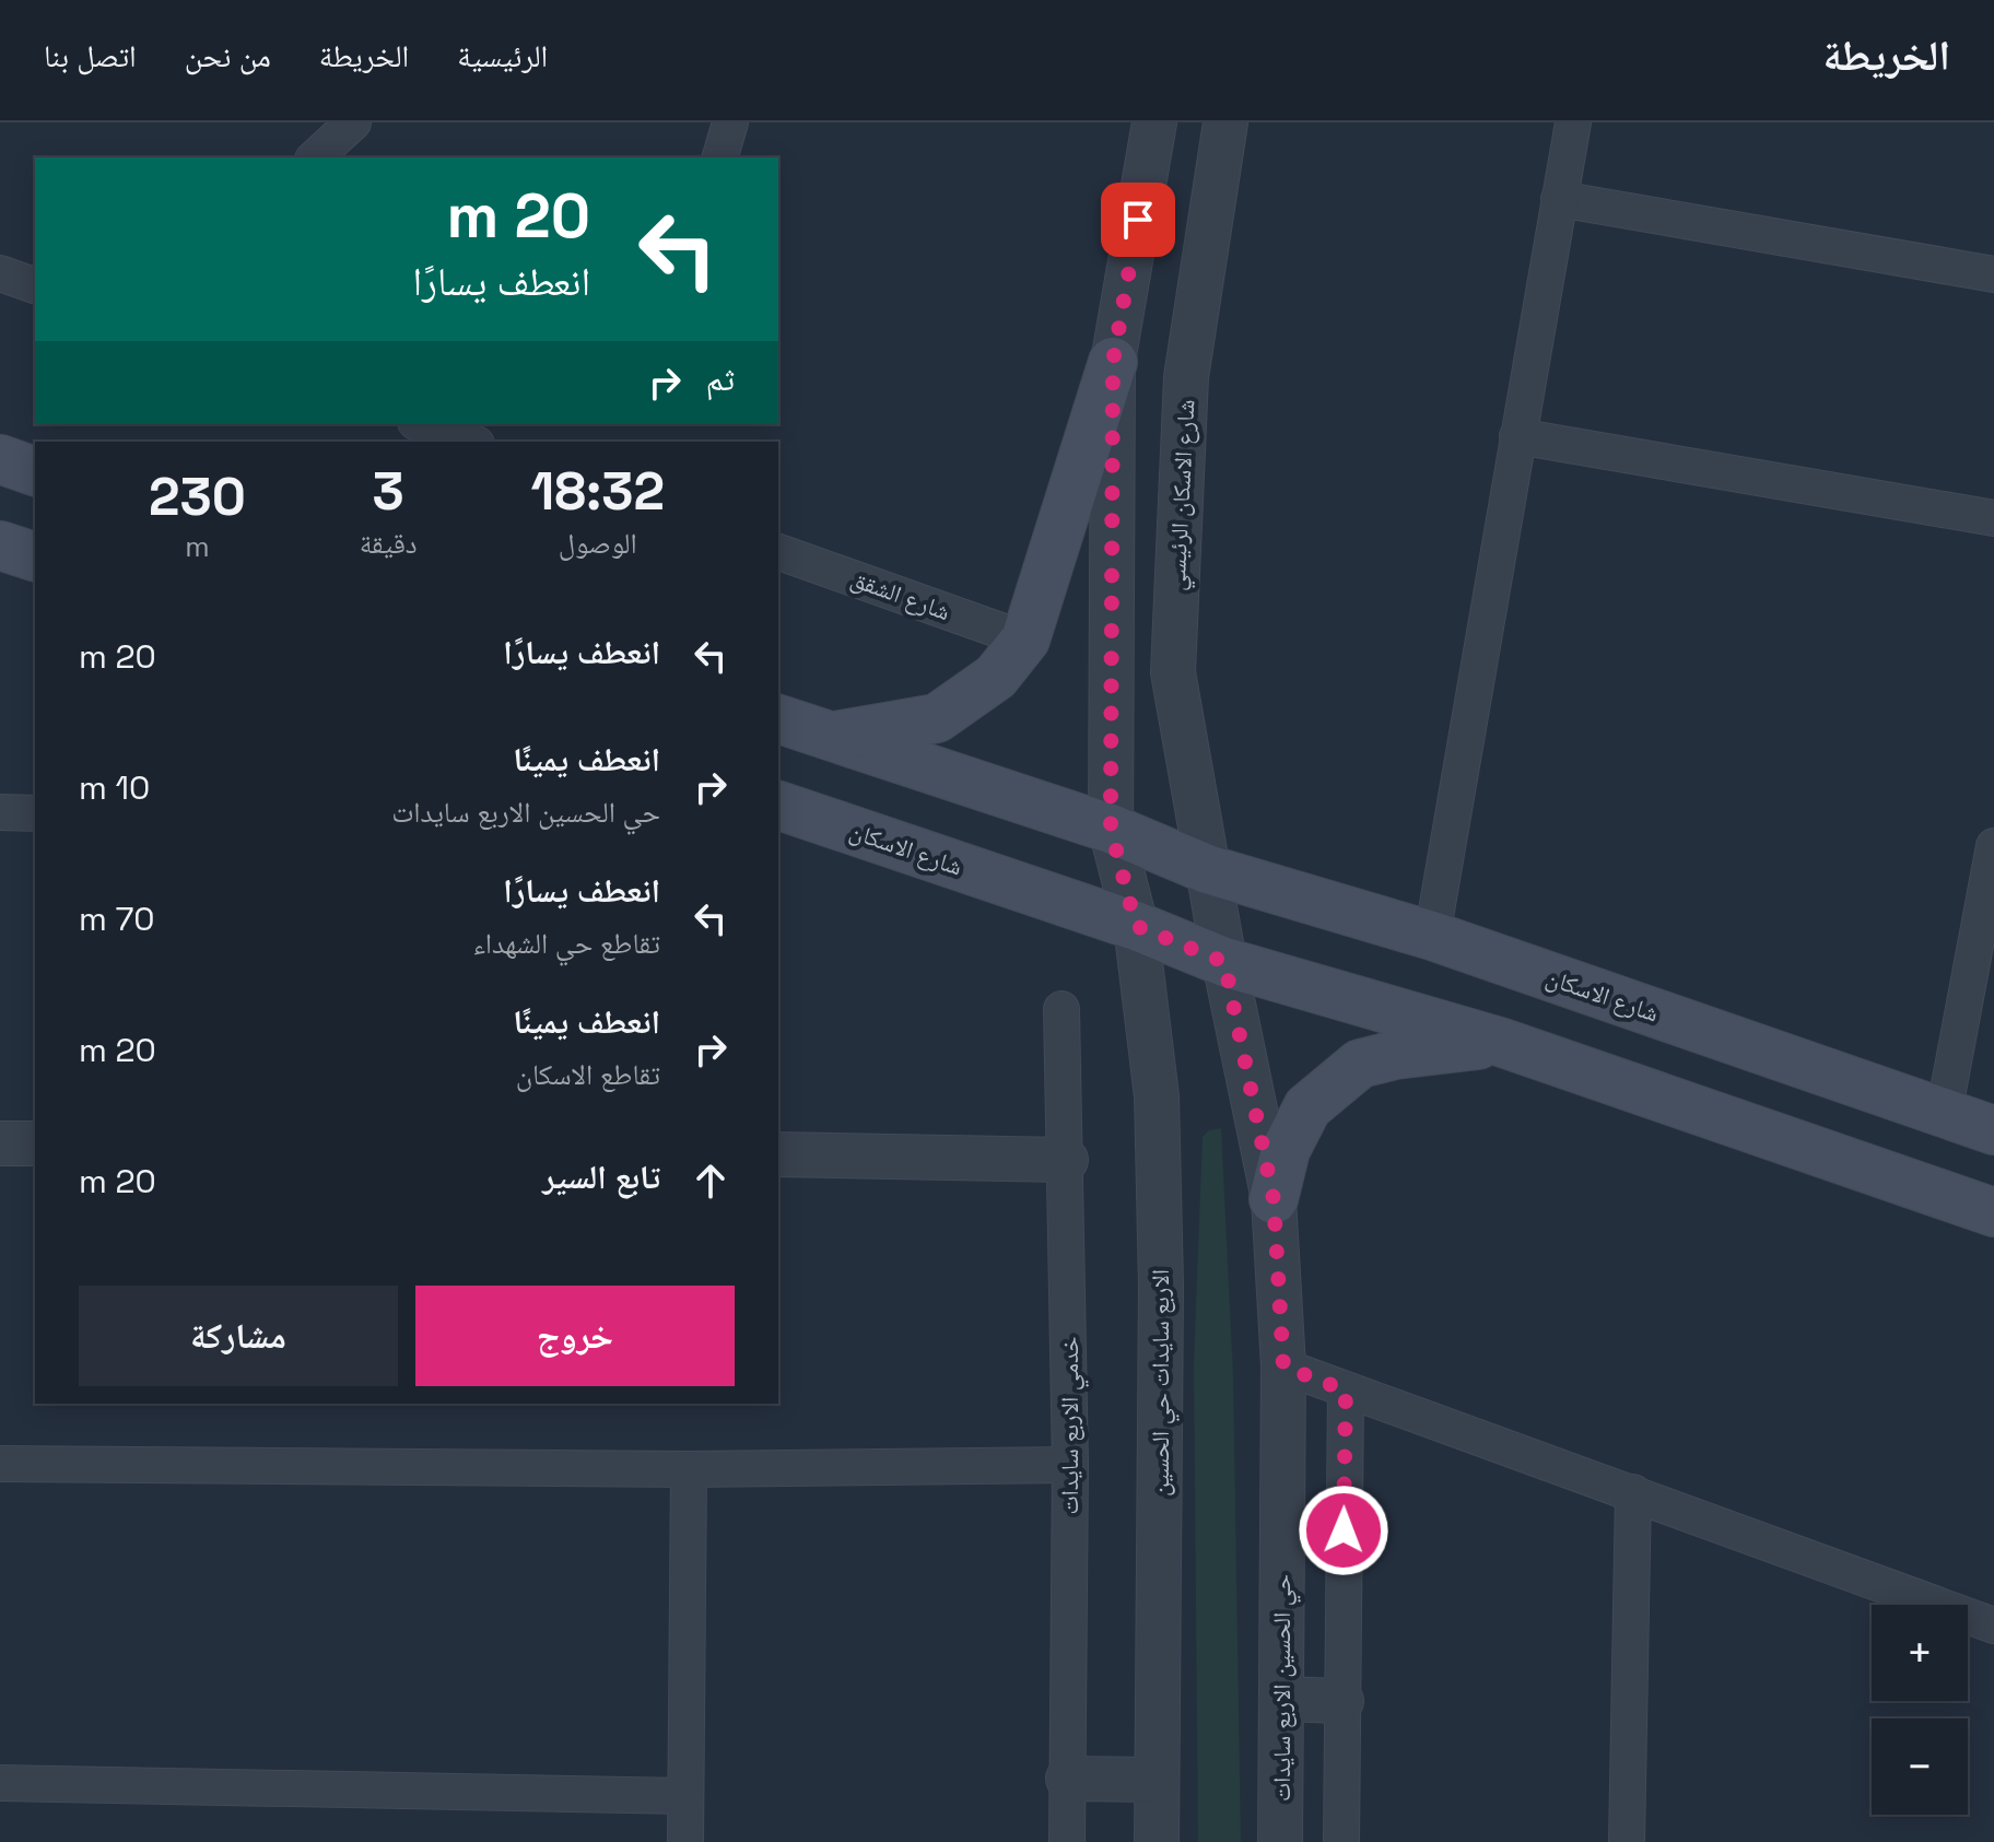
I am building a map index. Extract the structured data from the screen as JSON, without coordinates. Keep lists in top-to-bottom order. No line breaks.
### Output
{"streets":{"main road":["شارع الاسكان"],"street":["شارع الاسكان الرئيسي","شارع الشقق","الاربع سايدات حي الحسين","خدمي الاربع سايدات","حي الحسين الاربع سايدات"]},"crossings":[["شارع الاسكان الرئيسي","شارع الاسكان"],["شارع الاسكان الرئيسي","حي الحسين الاربع سايدات"],["شارع الاسكان","الاربع سايدات حي الحسين"],["شارع الاسكان","حي الحسين الاربع سايدات"]],"page":{"header":"الخريطة","nav":["الرئيسية","الخريطة","من نحن","اتصل بنا"],"turn":["20 m","انعطف يسارًا"],"then":"ثم","eta":["18:32","الوصول","3","دقيقة","230","m"],"list":[{"name":"انعطف يسارًا","value":"20 m"},{"name":"انعطف يمينًا","note":"حي الحسين الاربع سايدات","value":"10 m"},{"name":"انعطف يسارًا","note":"تقاطع حي الشهداء","value":"70 m"},{"name":"انعطف يمينًا","note":"تقاطع الاسكان","value":"20 m"},{"name":"تابع السير","value":"20 m"}],"buttons":["خروج","مشاركة"],"map_buttons":["+","−"]}}
